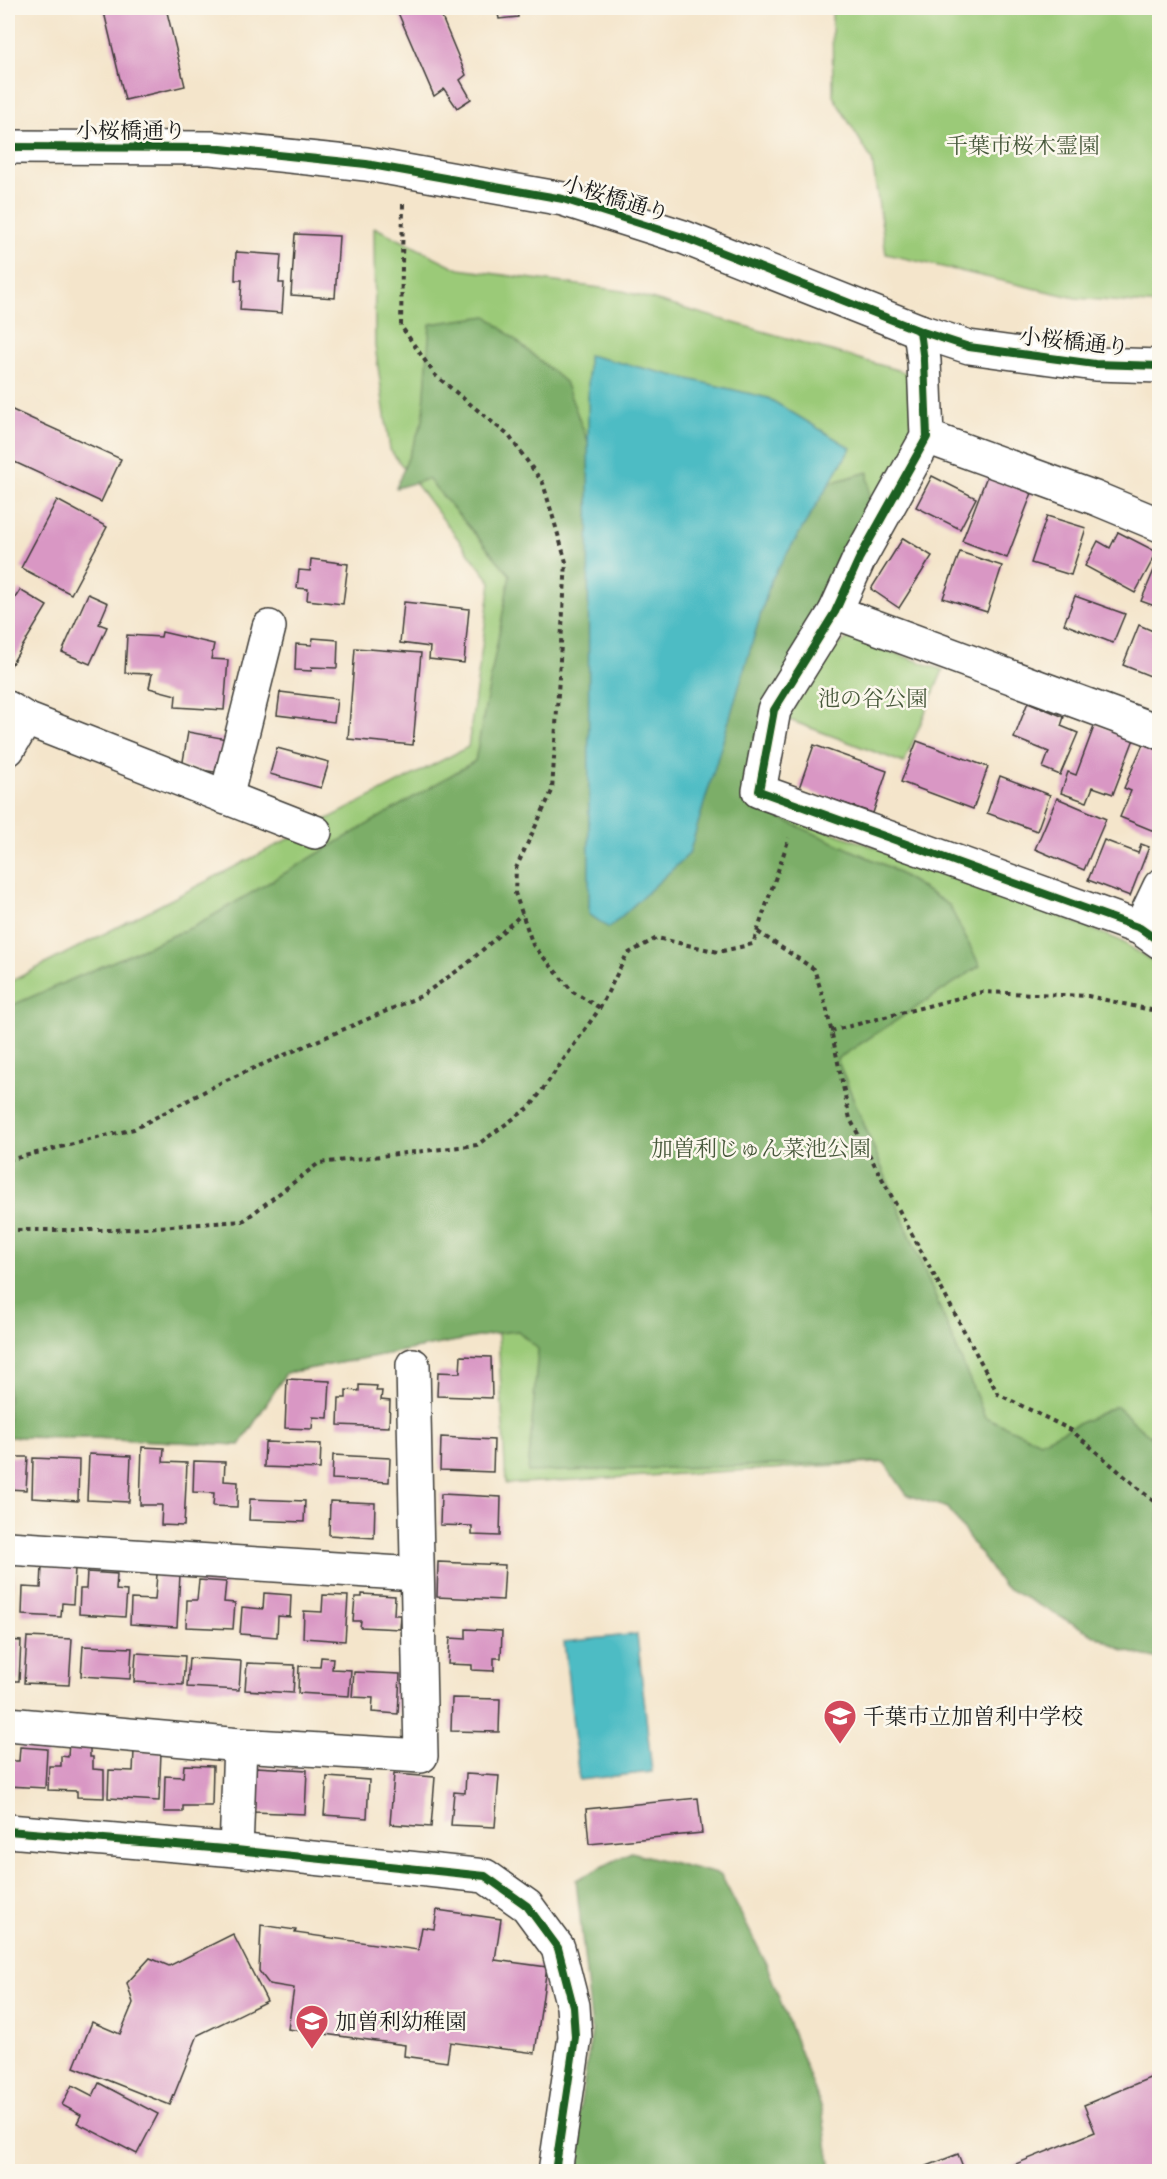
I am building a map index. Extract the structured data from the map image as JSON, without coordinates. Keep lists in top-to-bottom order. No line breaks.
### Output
{"streets":{"street":["小桜橋通り"]},"parks":["千葉市桜木霊園","池の谷公園","加曽利じゅん菜池公園"],"places":{"school or university":["千葉市立加曽利中学校","加曽利幼稚園"]}}
